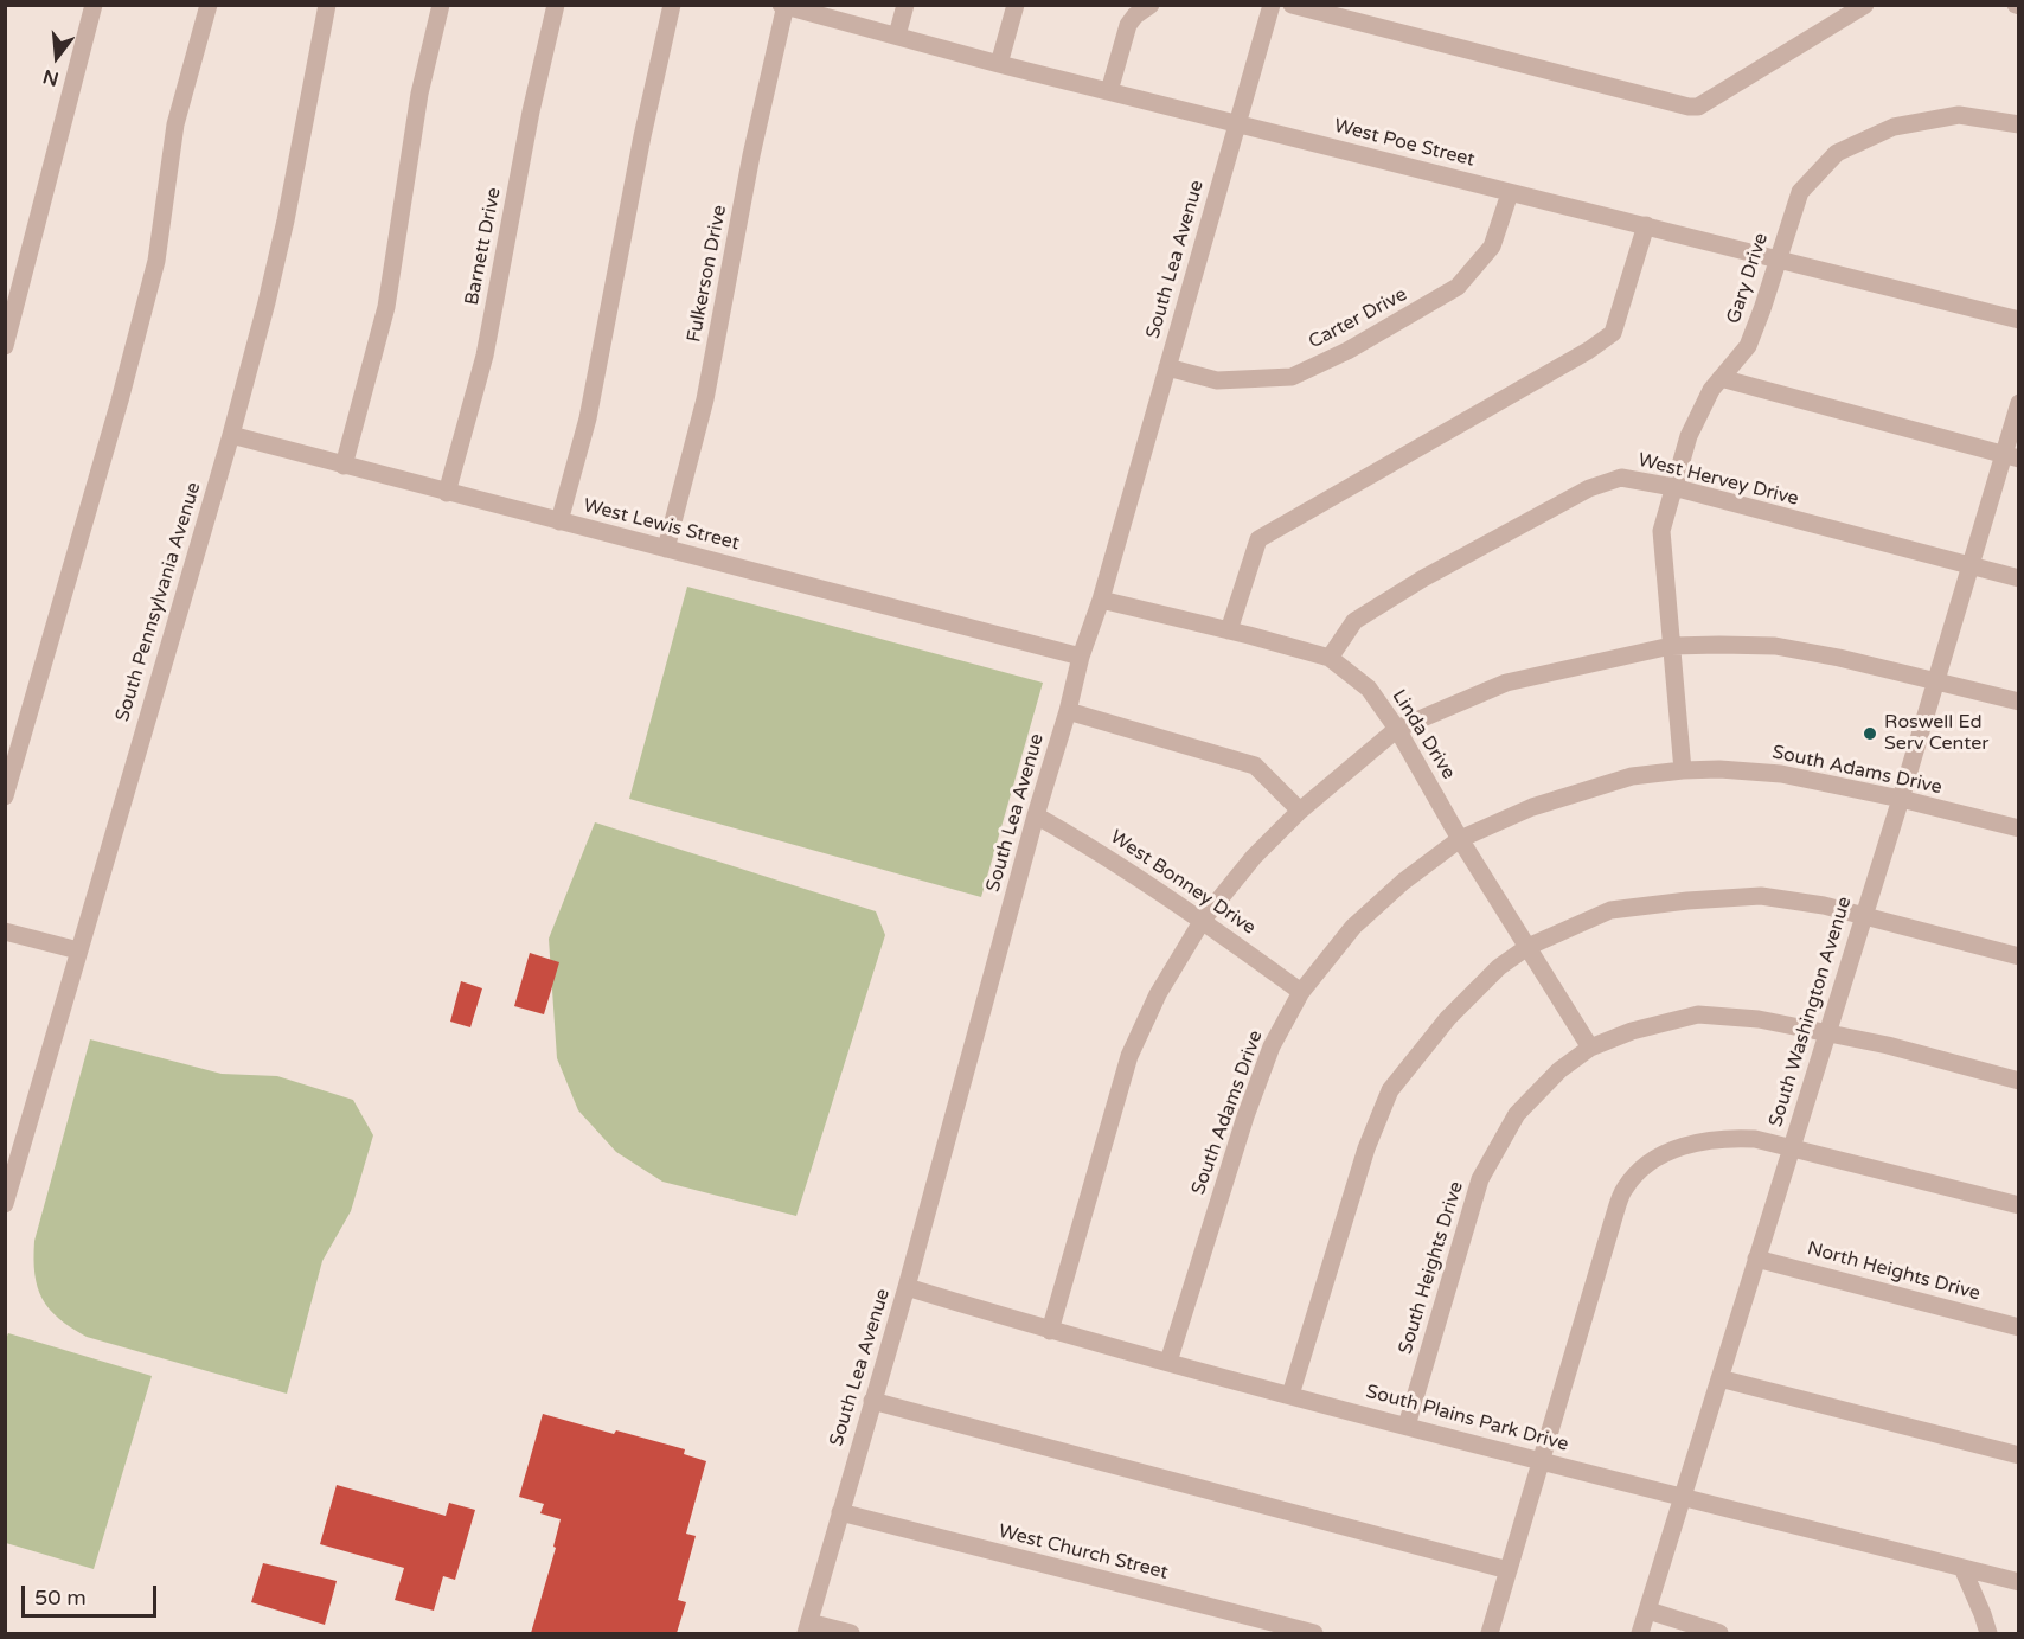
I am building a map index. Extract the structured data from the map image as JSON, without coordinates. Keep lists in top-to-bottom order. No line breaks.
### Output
{"streets":{"street":["West Poe Street","Barnett Drive","South Lea Avenue","Fulkerson Drive","Gary Drive","Carter Drive","West Hervey Drive","West Lewis Street","South Pennsylvania Avenue","Linda Drive","South Adams Drive","West Bonney Drive","South Washington Avenue","South Heights Drive","North Heights Drive","South Plains Park Drive","West Church Street"]},"crossings":[["West Poe Street","South Lea Avenue"],["West Poe Street","Fulkerson Drive"],["West Poe Street","Gary Drive"],["West Poe Street","Carter Drive"],["Barnett Drive","West Lewis Street"],["South Lea Avenue","Carter Drive"],["South Lea Avenue","West Lewis Street"],["South Lea Avenue","Linda Drive"],["South Lea Avenue","West Bonney Drive"],["South Lea Avenue","South Plains Park Drive"],["South Lea Avenue","West Church Street"],["Fulkerson Drive","West Lewis Street"],["Gary Drive","West Hervey Drive"],["Gary Drive","South Adams Drive"],["West Hervey Drive","Linda Drive"],["West Hervey Drive","South Washington Avenue"],["West Lewis Street","South Pennsylvania Avenue"],["Linda Drive","South Adams Drive"],["Linda Drive","South Heights Drive"],["South Adams Drive","West Bonney Drive"],["South Adams Drive","South Washington Avenue"],["South Adams Drive","South Plains Park Drive"],["South Washington Avenue","South Heights Drive"],["South Washington Avenue","North Heights Drive"],["South Washington Avenue","South Plains Park Drive"],["South Heights Drive","South Plains Park Drive"]],"places":["Roswell Ed Serv Center"],"scale_bar":"50 m","north":"bottom"}
